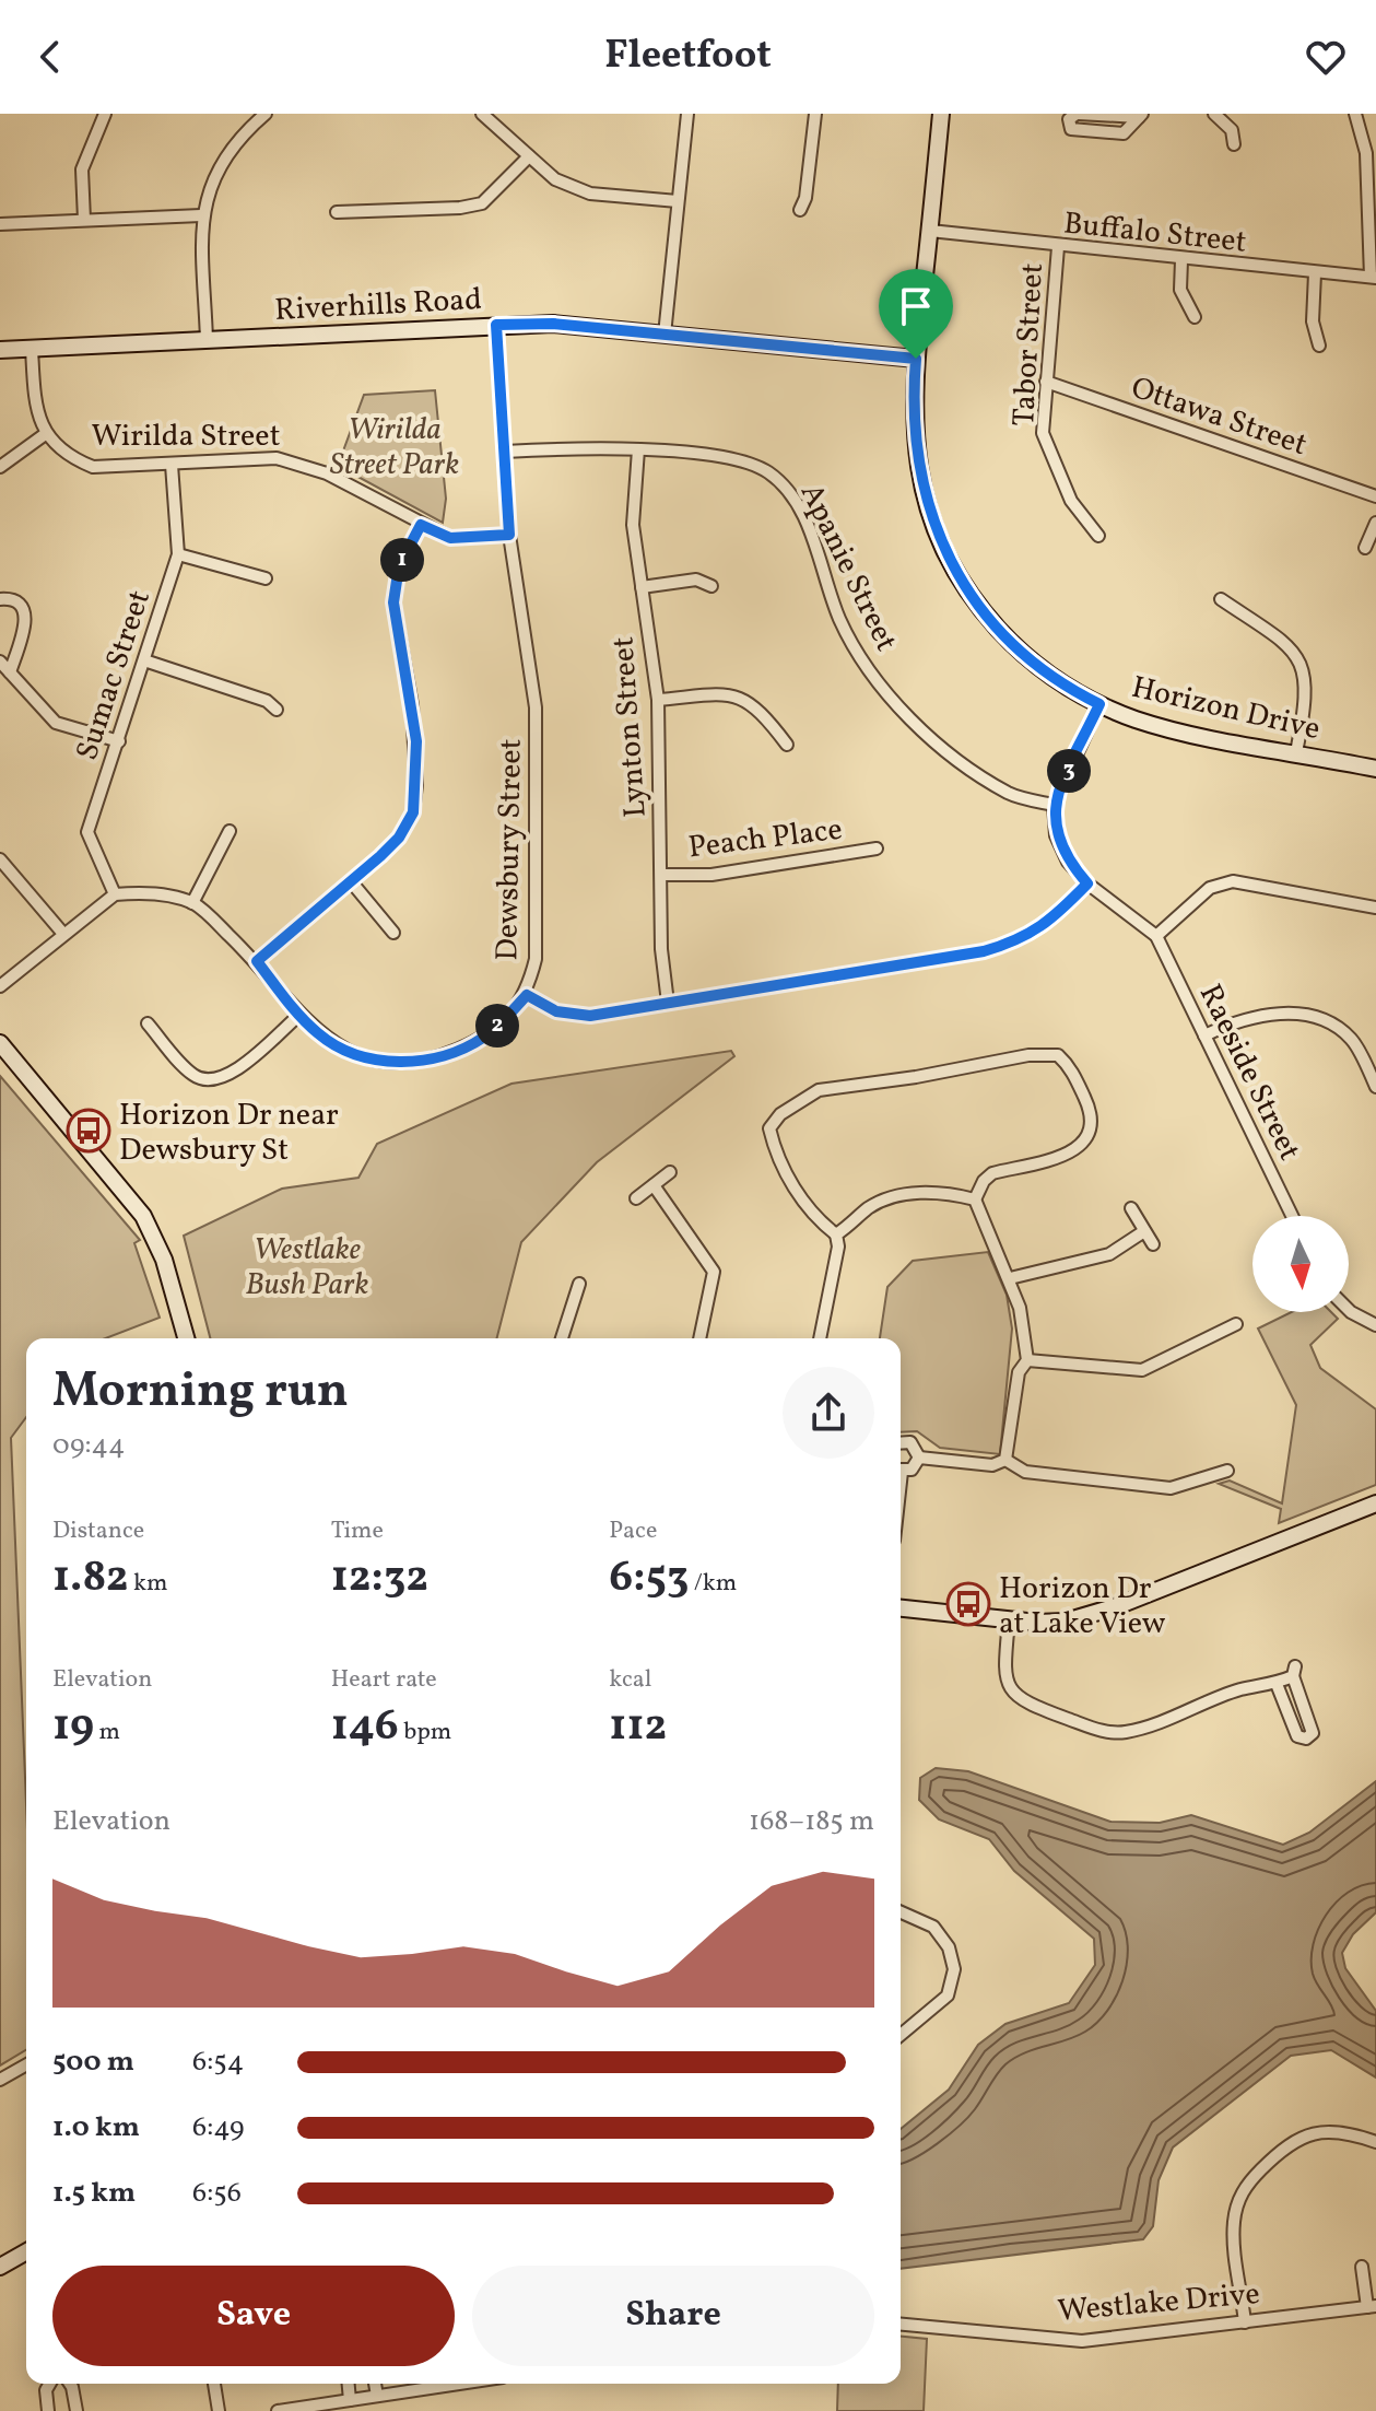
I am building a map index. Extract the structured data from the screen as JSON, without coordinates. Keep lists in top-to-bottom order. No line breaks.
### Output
{"streets":{"street":["Buffalo Street","Riverhills Road","Tabor Street","Ottawa Street","Wirilda Street","Apanie Street","Sumac Street","Horizon Drive","Lynton Street","Peach Place","Dewsbury Street","Raeside Street","Westlake Drive"]},"crossings":[["Buffalo Street","Tabor Street"],["Buffalo Street","Horizon Drive"],["Riverhills Road","Horizon Drive"],["Riverhills Road","Dewsbury Street"],["Tabor Street","Ottawa Street"],["Wirilda Street","Sumac Street"],["Wirilda Street","Dewsbury Street"],["Apanie Street","Lynton Street"],["Apanie Street","Dewsbury Street"],["Apanie Street","Raeside Street"],["Lynton Street","Peach Place"]],"parks":["Wirilda Street Park","Westlake Bush Park"],"places":{"bus stop":["Horizon Dr near Dewsbury St","Horizon Dr at Lake View"]},"north":"bottom","page":{"header":"Fleetfoot","pins":["1","3","2"],"heading":["Morning run","09:44"],"stats":[["Distance","1.82 km"],["Time","12:32"],["Pace","6:53 /km"],["Elevation","19 m"],["Heart rate","146 bpm"],["kcal","112"]],"chart":["Elevation","168–185 m"],"list":[{"name":"500 m","note":"6:54"},{"name":"1.0 km","note":"6:49"},{"name":"1.5 km","note":"6:56"}],"buttons":["Save","Share"]}}
